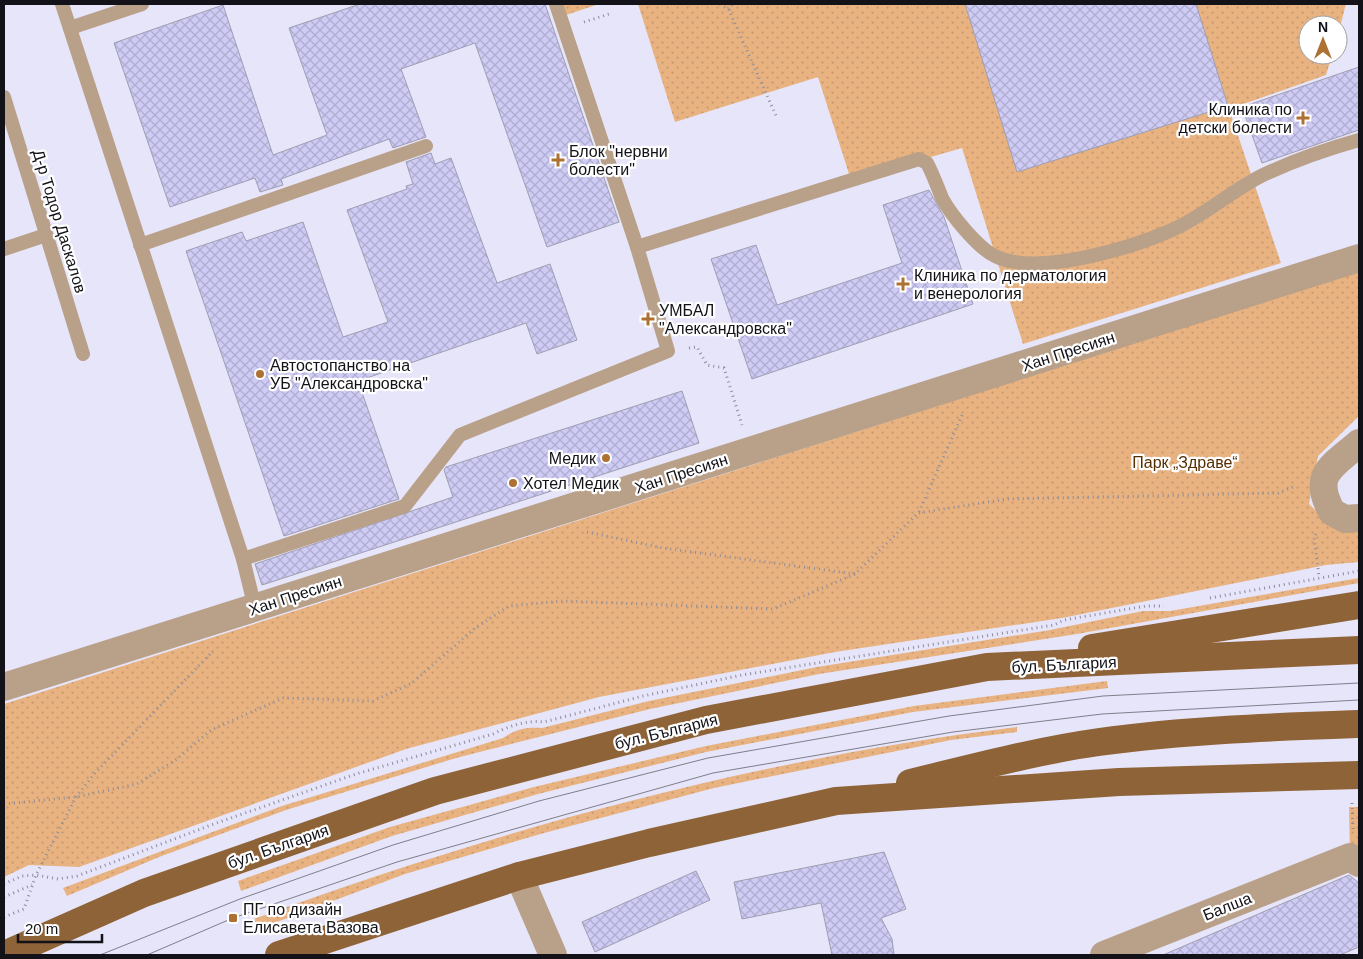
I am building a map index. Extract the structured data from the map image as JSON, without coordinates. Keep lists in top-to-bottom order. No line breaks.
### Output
{"streets":{"main road":["бул. България"],"street":["Хан Пресиян","Балша"],"lane":["Д-р Тодор Даскалов"]},"parks":["Парк „Здраве“"],"places":{"health":["Клиника по детски болести","Блок \"нервни болести\"","Клиника по дерматология и венерология","УМБАЛ \"Александровска\""],"other":["Автостопанство на УБ \"Александровска\"","Медик","Хотел Медик"],"transit":["ПГ по дизайн Елисавета Вазова"]},"scale_bar":"20 m","north":"top"}
